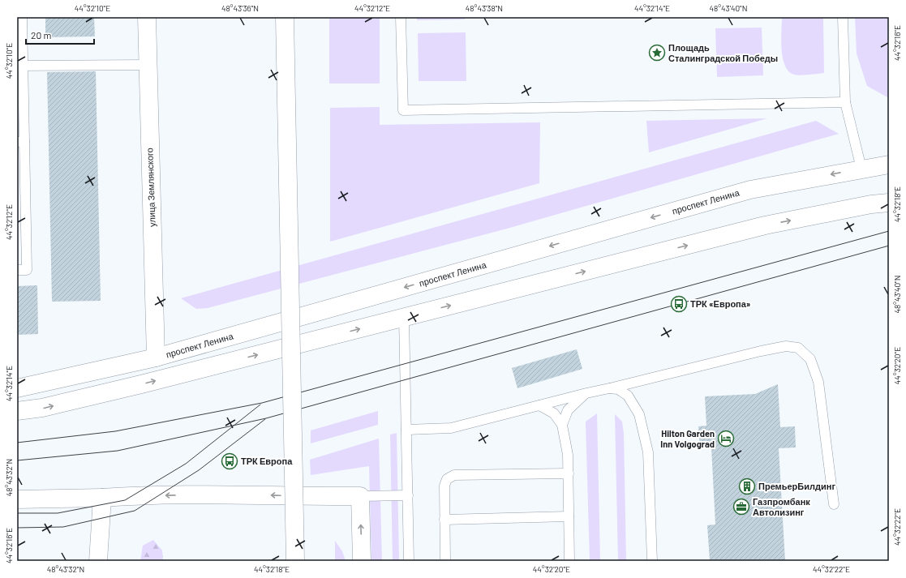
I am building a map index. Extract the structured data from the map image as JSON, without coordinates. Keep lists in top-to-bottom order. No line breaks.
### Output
{"streets":{"main road":["улица Землянского","проспект Ленина"]},"crossings":[["улица Землянского","проспект Ленина"]],"places":{"place":["Площадь Сталинградской Победы"],"bus stop":["ТРК «Европа»","ТРК Европа"],"hotel":["Hilton Garden Inn Volgograd"],"building":["ПремьерБилдинг"],"office":["Газпромбанк Автолизинг"]},"scale_bar":"20 m","coordinates":["44°32'10\"E","48°43'36\"N","44°32'12\"E","48°43'38\"N","44°32'14\"E","48°43'40\"N","44°32'16\"E","44°32'18\"E","44°32'20\"E","48°43'32\"N","44°32'22\"E"]}
